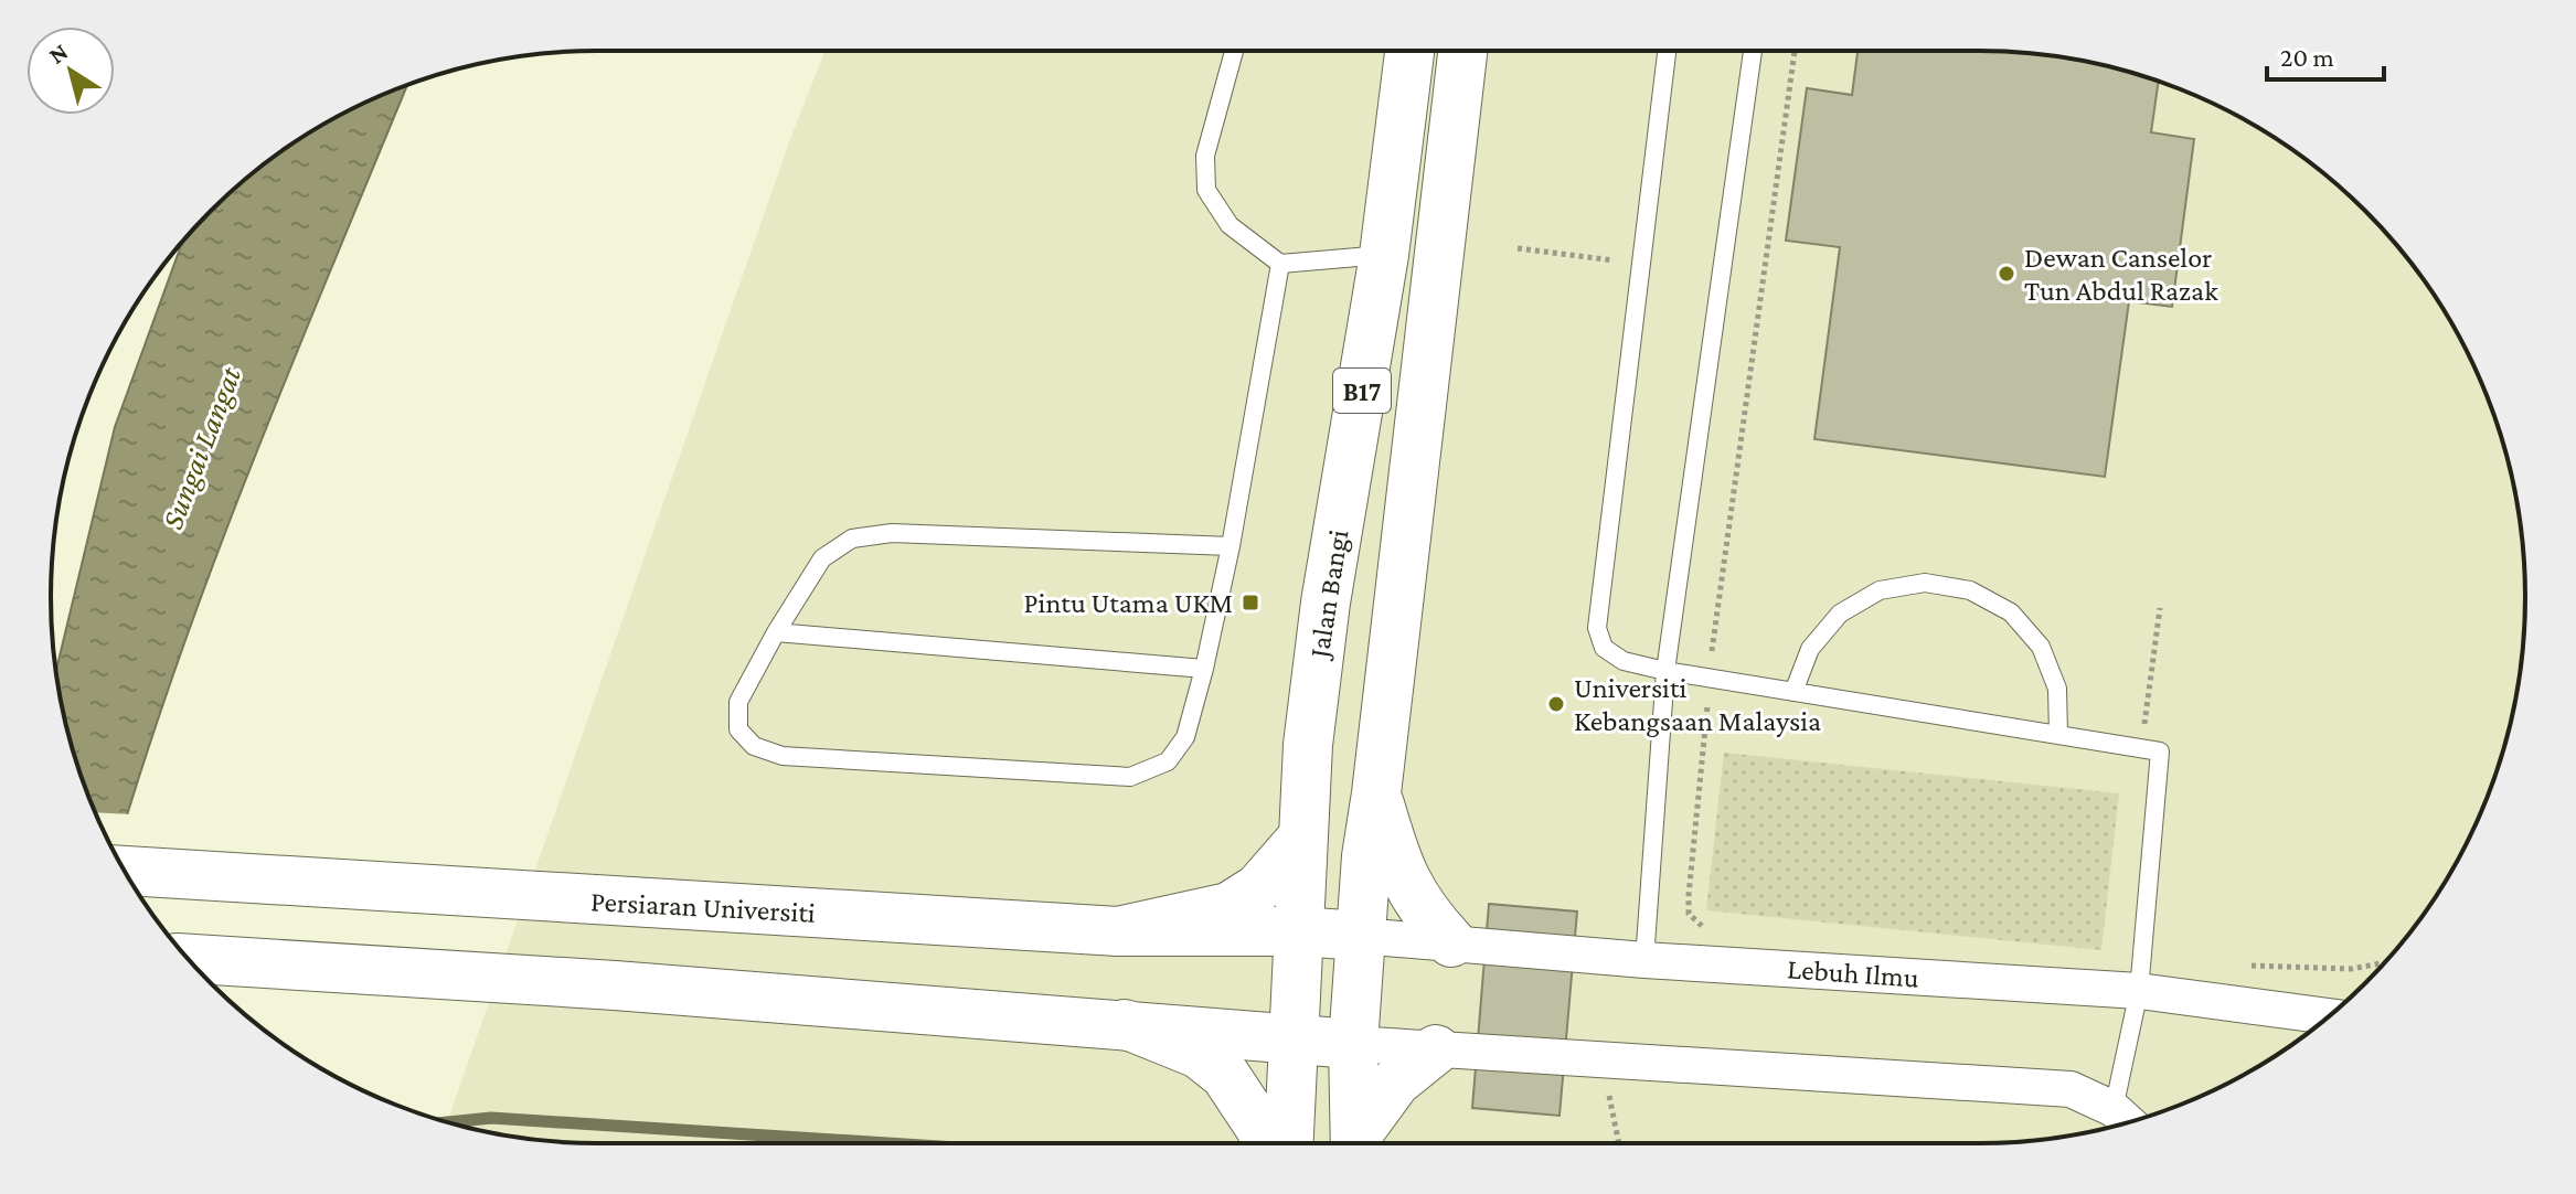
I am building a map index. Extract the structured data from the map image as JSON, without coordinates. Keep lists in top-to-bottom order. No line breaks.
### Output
{"streets":{"main road":["B17","Jalan Bangi","Persiaran Universiti"],"street":["Lebuh Ilmu"]},"crossings":[["B17","Persiaran Universiti"],["B17","Lebuh Ilmu"],["Jalan Bangi","Persiaran Universiti"],["Persiaran Universiti","Lebuh Ilmu"]],"water":["Sungai Langat"],"places":{"other":["Dewan Canselor Tun Abdul Razak","Universiti Kebangsaan Malaysia"],"transit":["Pintu Utama UKM"]},"scale_bar":"20 m","north":"top left"}
